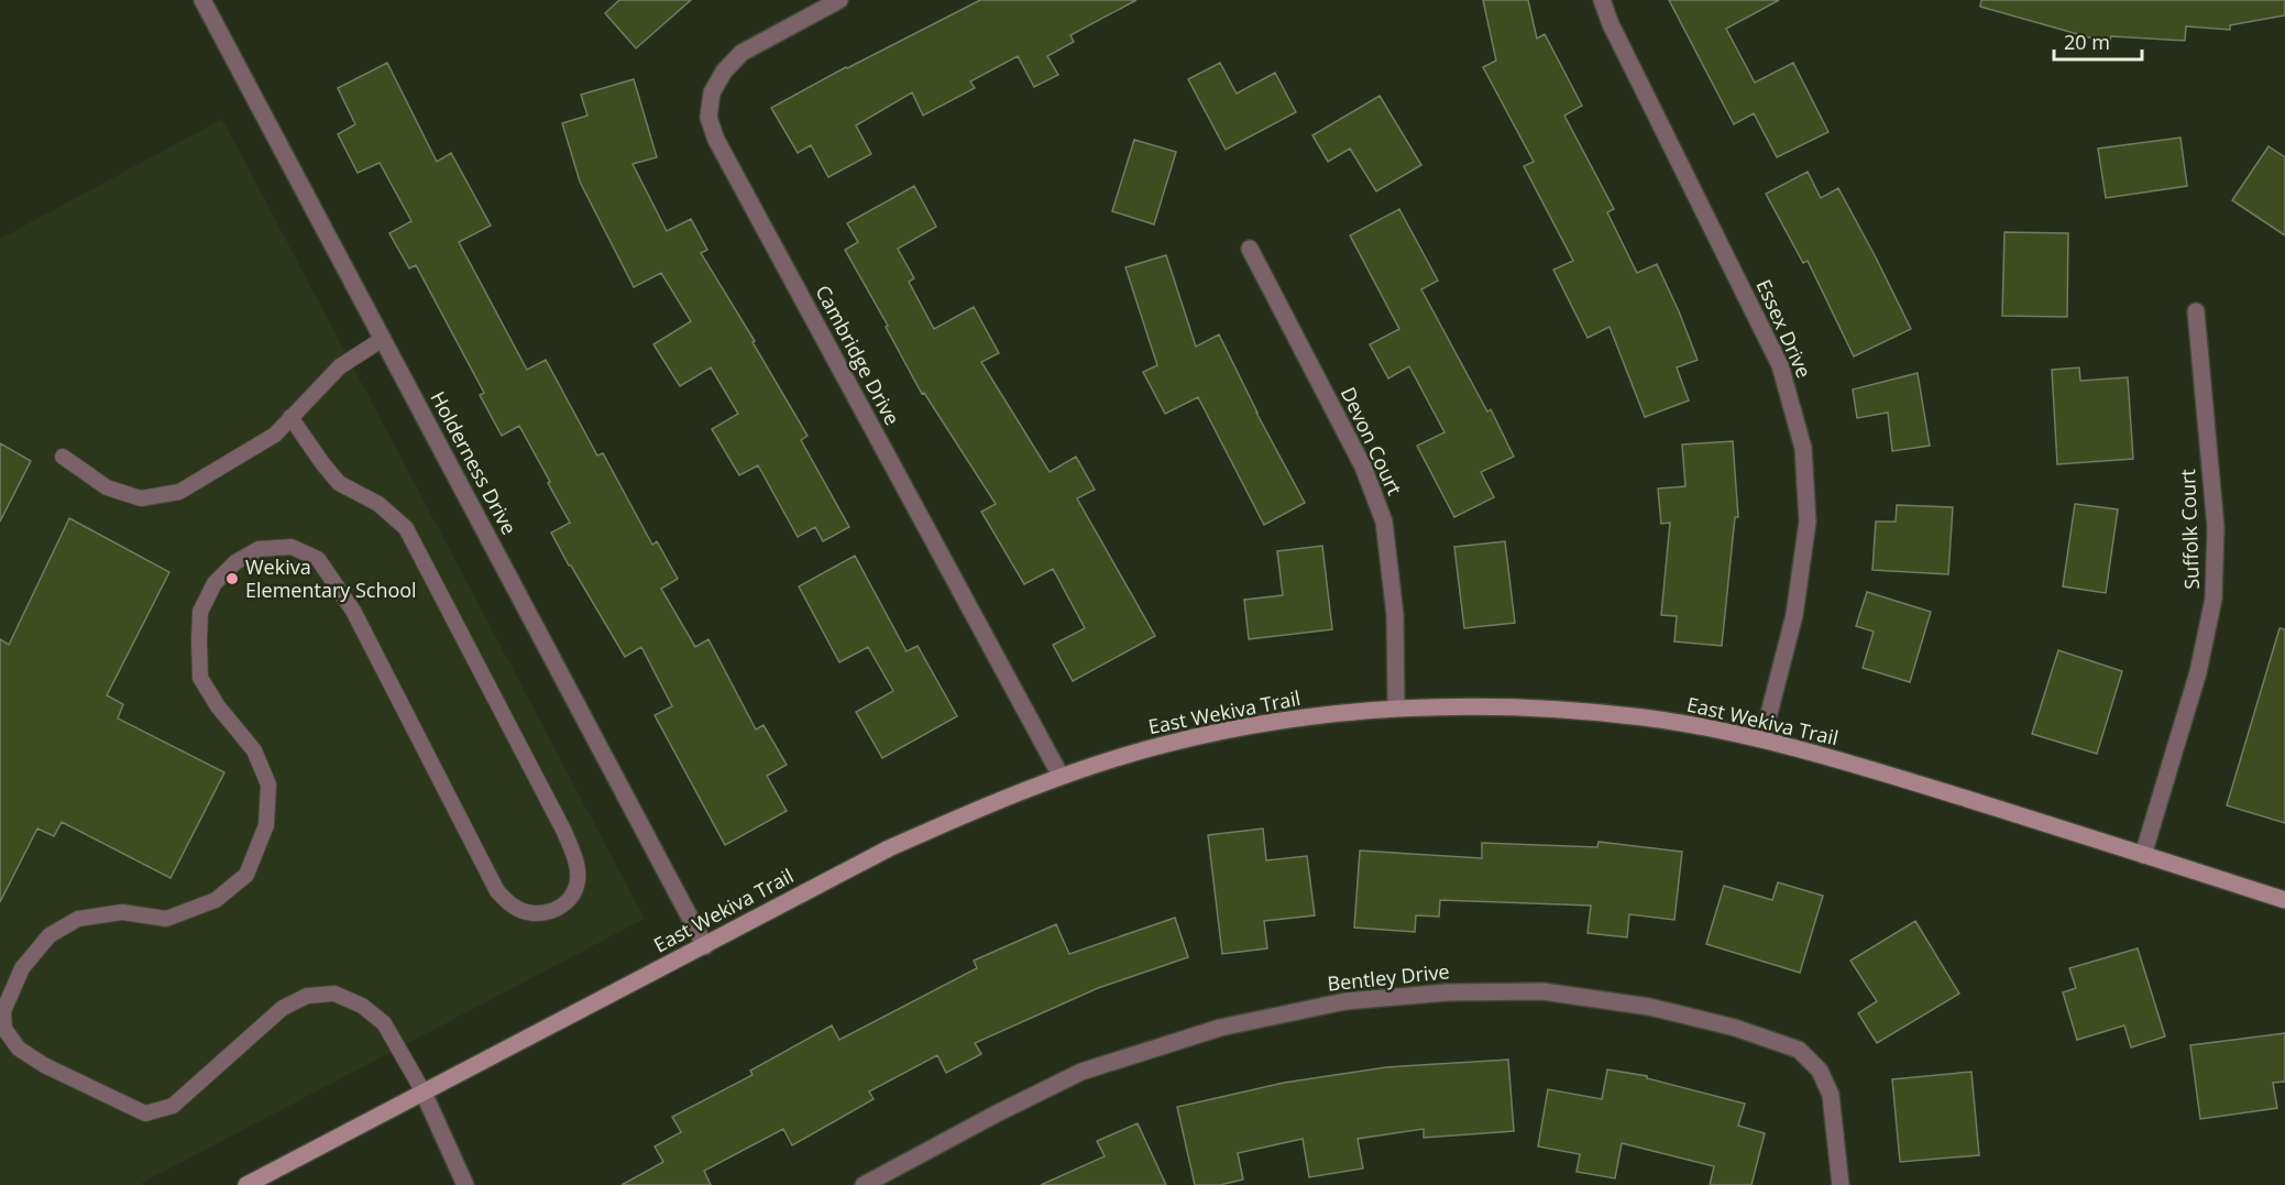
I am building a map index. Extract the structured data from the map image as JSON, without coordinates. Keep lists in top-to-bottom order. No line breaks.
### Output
{"streets":{"street":["Essex Drive","Cambridge Drive","Devon Court","Holderness Drive","Suffolk Court","East Wekiva Trail","Bentley Drive"]},"crossings":[["Essex Drive","East Wekiva Trail"],["Cambridge Drive","East Wekiva Trail"],["Devon Court","East Wekiva Trail"],["Holderness Drive","East Wekiva Trail"],["Suffolk Court","East Wekiva Trail"]],"places":["Wekiva Elementary School"],"scale_bar":"20 m"}
